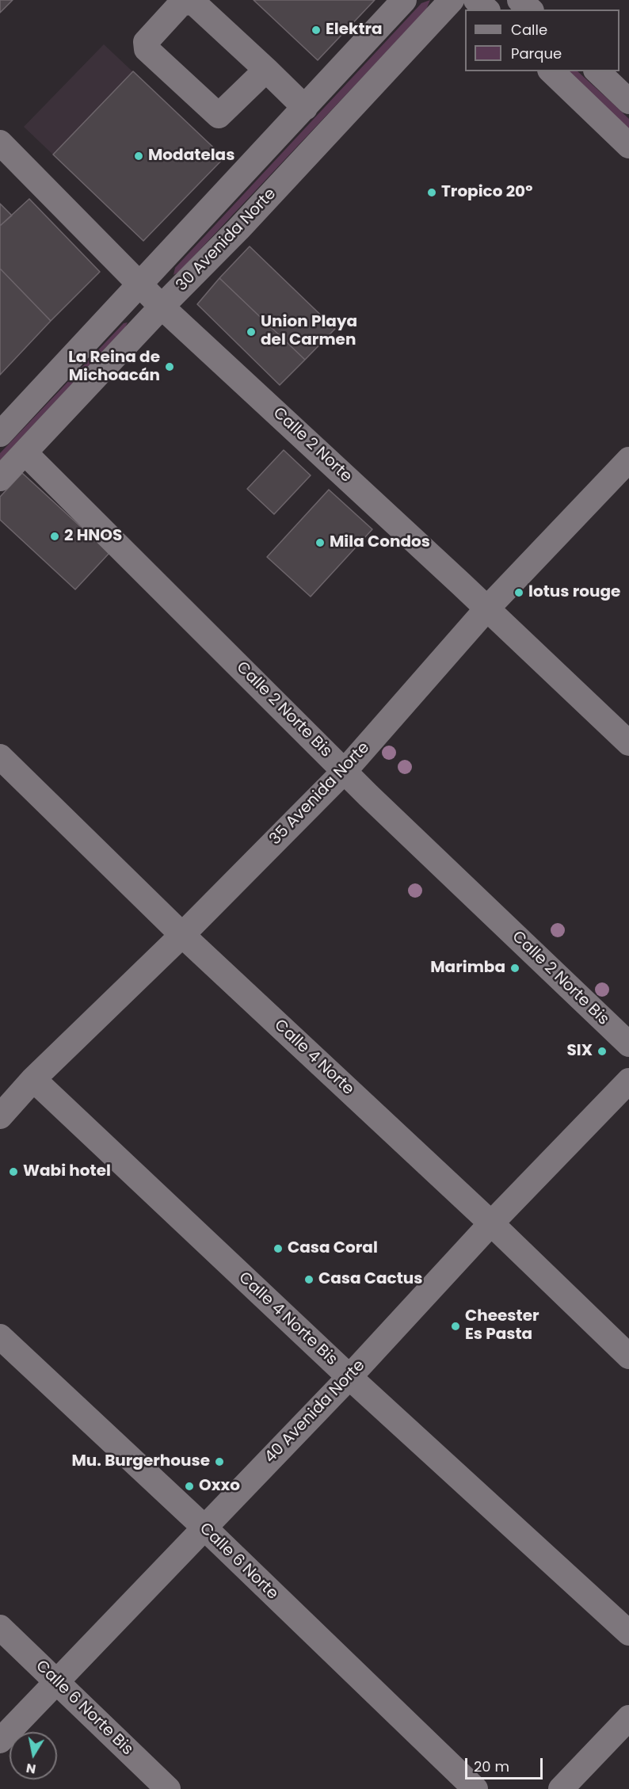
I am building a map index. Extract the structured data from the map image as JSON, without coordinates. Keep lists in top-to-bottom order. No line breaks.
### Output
{"streets":{"street":["30 Avenida Norte","Calle 2 Norte","Calle 2 Norte Bis","35 Avenida Norte","Calle 4 Norte","Calle 4 Norte Bis","40 Avenida Norte","Calle 6 Norte","Calle 6 Norte Bis"]},"crossings":[["30 Avenida Norte","Calle 2 Norte"],["30 Avenida Norte","Calle 2 Norte Bis"],["Calle 2 Norte","35 Avenida Norte"],["Calle 2 Norte Bis","35 Avenida Norte"],["35 Avenida Norte","Calle 4 Norte"],["35 Avenida Norte","Calle 4 Norte Bis"],["Calle 4 Norte","40 Avenida Norte"],["Calle 4 Norte Bis","40 Avenida Norte"],["40 Avenida Norte","Calle 6 Norte"],["40 Avenida Norte","Calle 6 Norte Bis"]],"places":["Elektra","Modatelas","Tropico 20º","Union Playa del Carmen","La Reina de Michoacán","2 HNOS","Mila Condos","lotus rouge","Marimba","SIX","Wabi hotel","Casa Coral","Casa Cactus","Cheester Es Pasta","Mu. Burgerhouse","Oxxo"],"legend":["Calle","Parque"],"scale_bar":"20 m","north":"bottom"}
